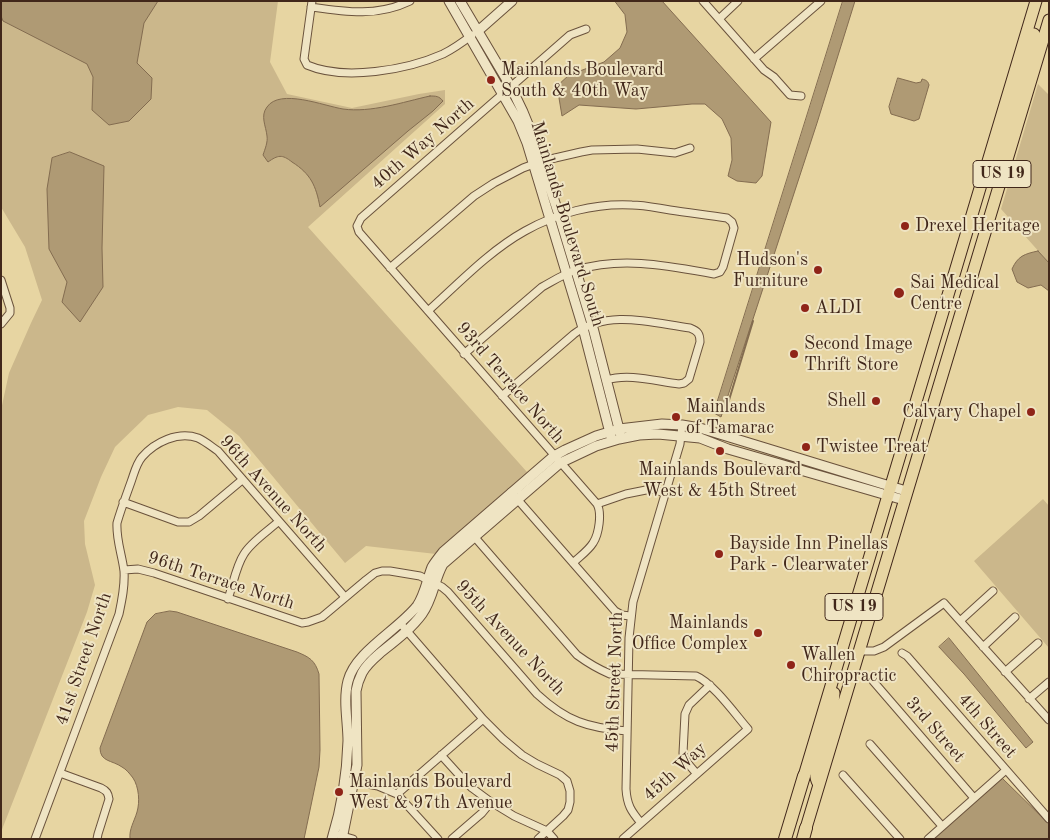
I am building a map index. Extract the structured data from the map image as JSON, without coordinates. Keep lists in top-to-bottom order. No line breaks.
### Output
{"streets":{"highway":["US 19"],"street":["40th Way North","Mainlands Boulevard South","93rd Terrace North","96th Avenue North","96th Terrace North","95th Avenue North","41st Street North","45th Street North","4th Street","3rd Street","45th Way"]},"crossings":[["40th Way North","Mainlands Boulevard South"],["40th Way North","93rd Terrace North"],["96th Avenue North","96th Terrace North"],["96th Avenue North","41st Street North"],["96th Terrace North","41st Street North"],["95th Avenue North","45th Street North"],["45th Street North","45th Way"]],"places":["Mainlands Boulevard South & 40th Way","Drexel Heritage","Hudson's Furniture","Sai Medical Centre","ALDI","Second Image Thrift Store","Shell","Calvary Chapel","Mainlands of Tamarac","Twistee Treat","Mainlands Boulevard West & 45th Street","Bayside Inn Pinellas Park - Clearwater","Mainlands Office Complex","Wallen Chiropractic","Mainlands Boulevard West & 97th Avenue"]}
